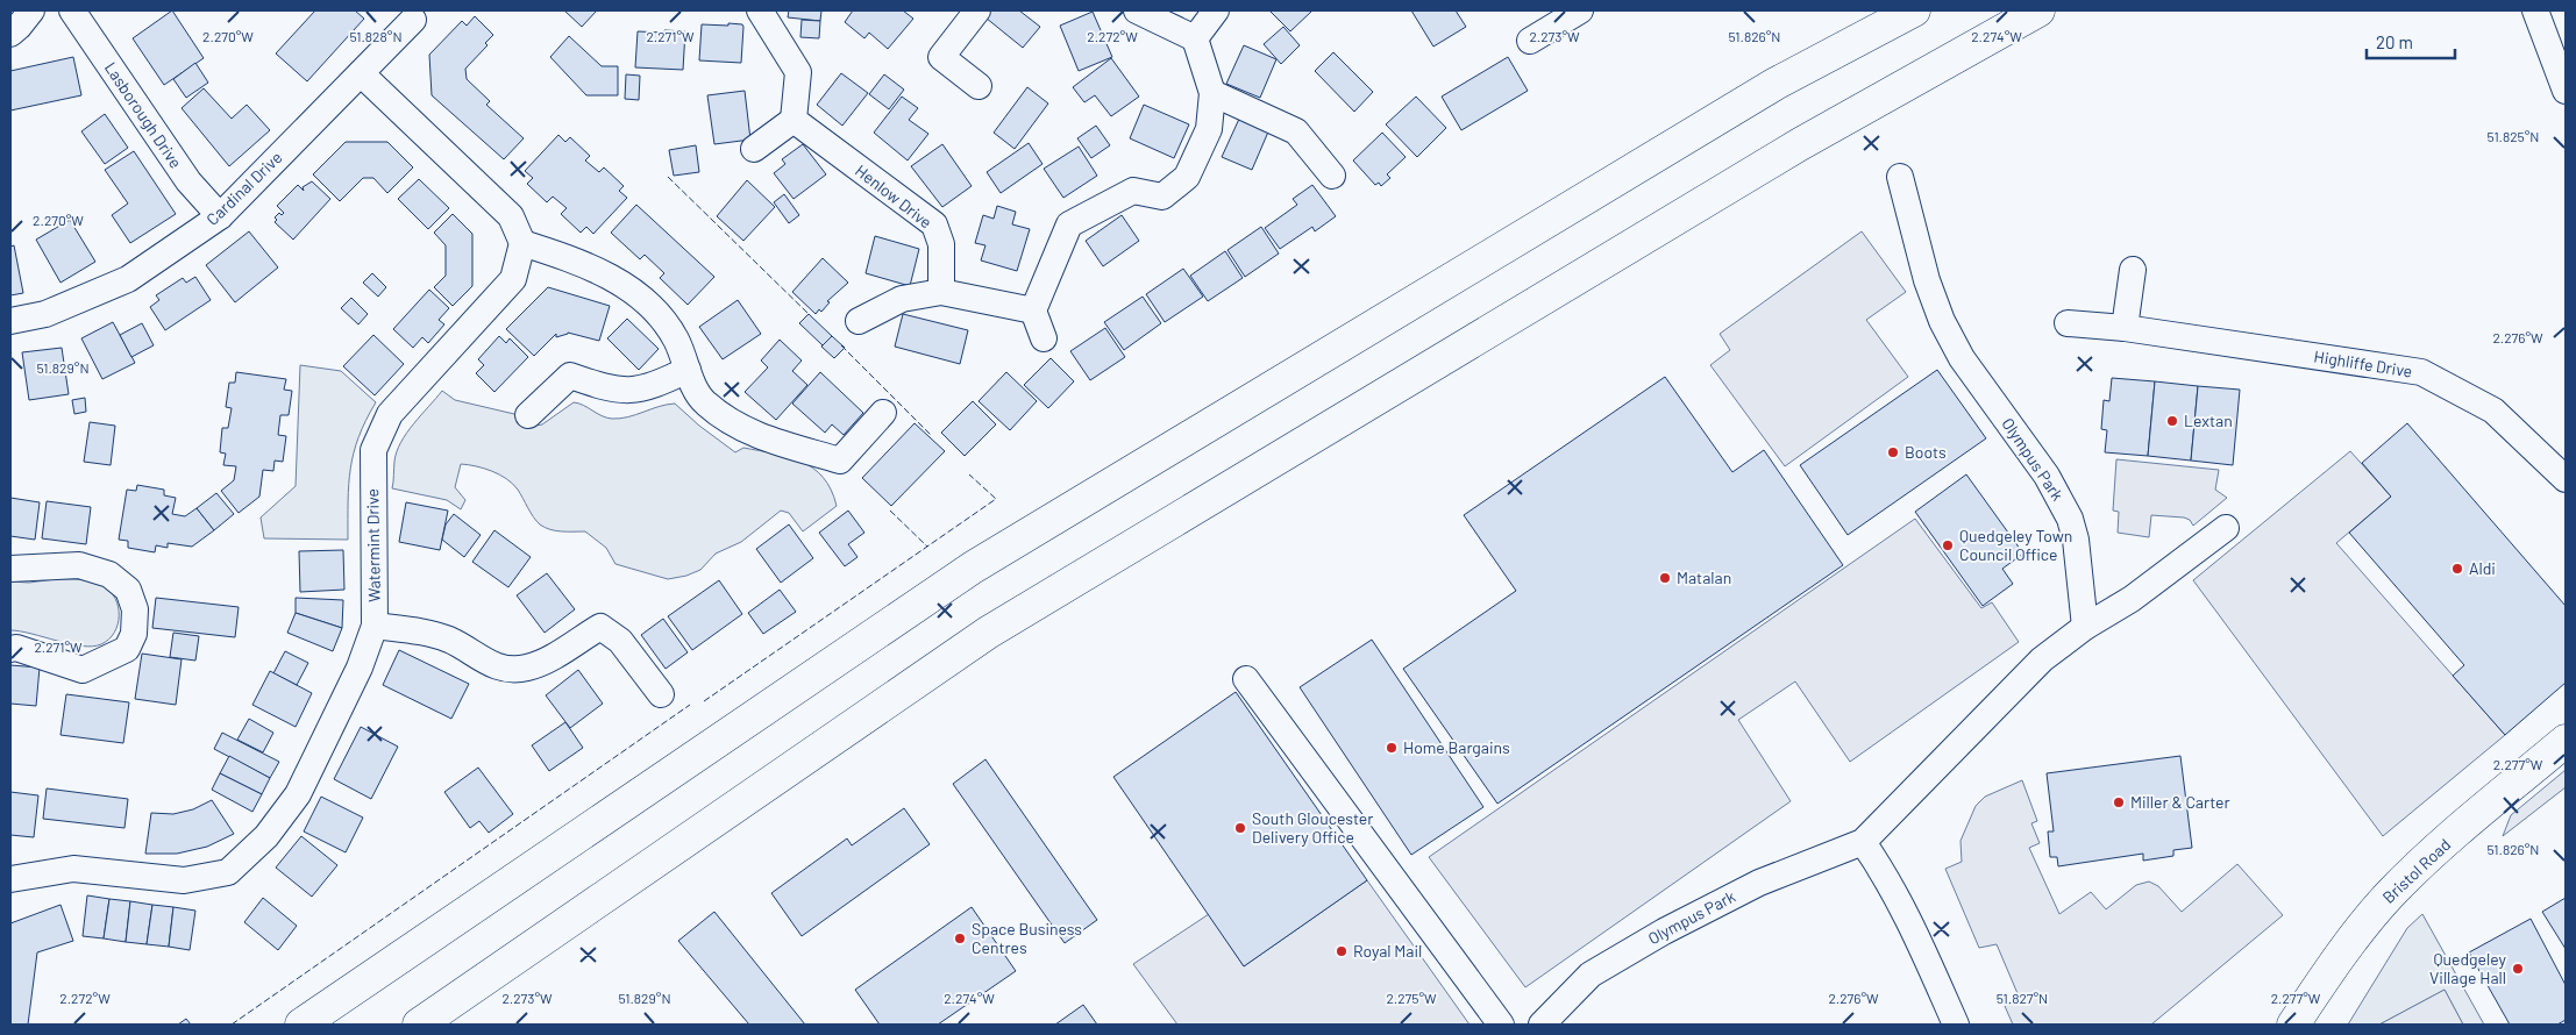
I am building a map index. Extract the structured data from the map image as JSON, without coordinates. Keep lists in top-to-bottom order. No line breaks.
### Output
{"streets":{"main road":["Bristol Road"],"street":["Lasborough Drive","Cardinal Drive","Henlow Drive","Highliffe Drive","Olympus Park","Watermint Drive"]},"crossings":[["Lasborough Drive","Cardinal Drive"]],"places":["Lextan","Boots","Quedgeley Town Council Office","Aldi","Matalan","Home Bargains","Miller & Carter","South Gloucester Delivery Office","Space Business Centres","Royal Mail","Quedgeley Village Hall"],"scale_bar":"20 m","coordinates":["2.270°W","2.271°W","2.272°W","2.273°W","2.274°W","51.828°N","51.826°N","51.825°N","2.276°W","51.829°N","2.277°W","51.827°N","2.275°W"]}
